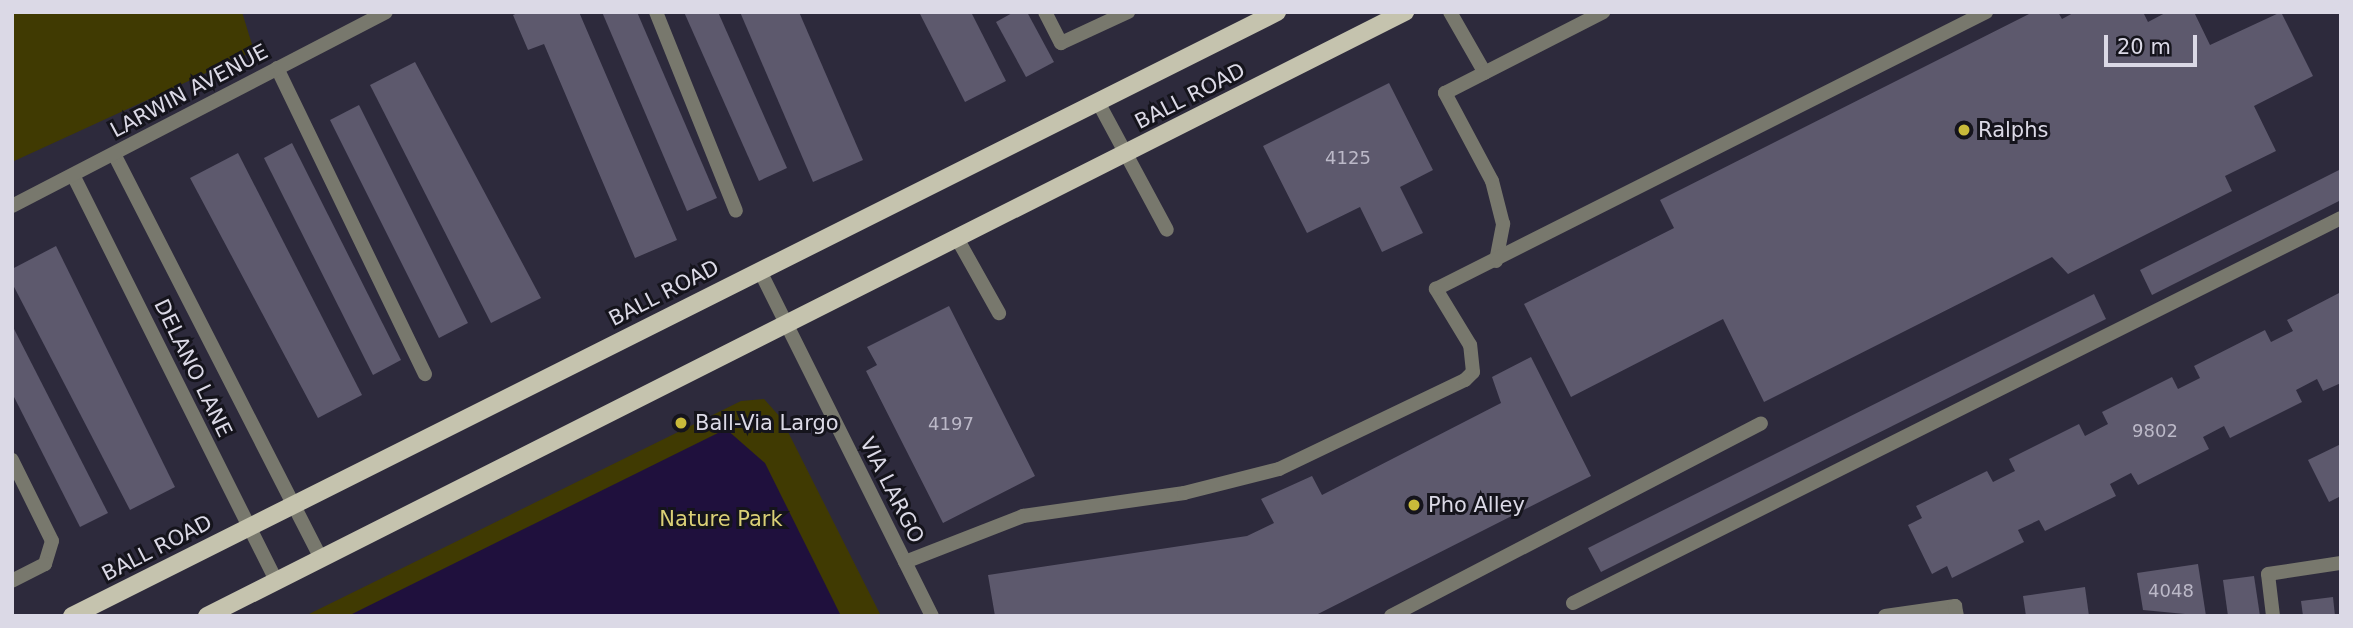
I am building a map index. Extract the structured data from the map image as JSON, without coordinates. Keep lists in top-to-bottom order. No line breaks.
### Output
{"streets":{"main road":["BALL ROAD"],"street":["LARWIN AVENUE","DELANO LANE","VIA LARGO"]},"crossings":[["LARWIN AVENUE","DELANO LANE"],["BALL ROAD","DELANO LANE"],["BALL ROAD","VIA LARGO"]],"parks":["Nature Park"],"places":["Ralphs","Ball-Via Largo","Pho Alley"],"house_numbers":["4125","4197","9802","4048"],"scale_bar":"20 m"}
